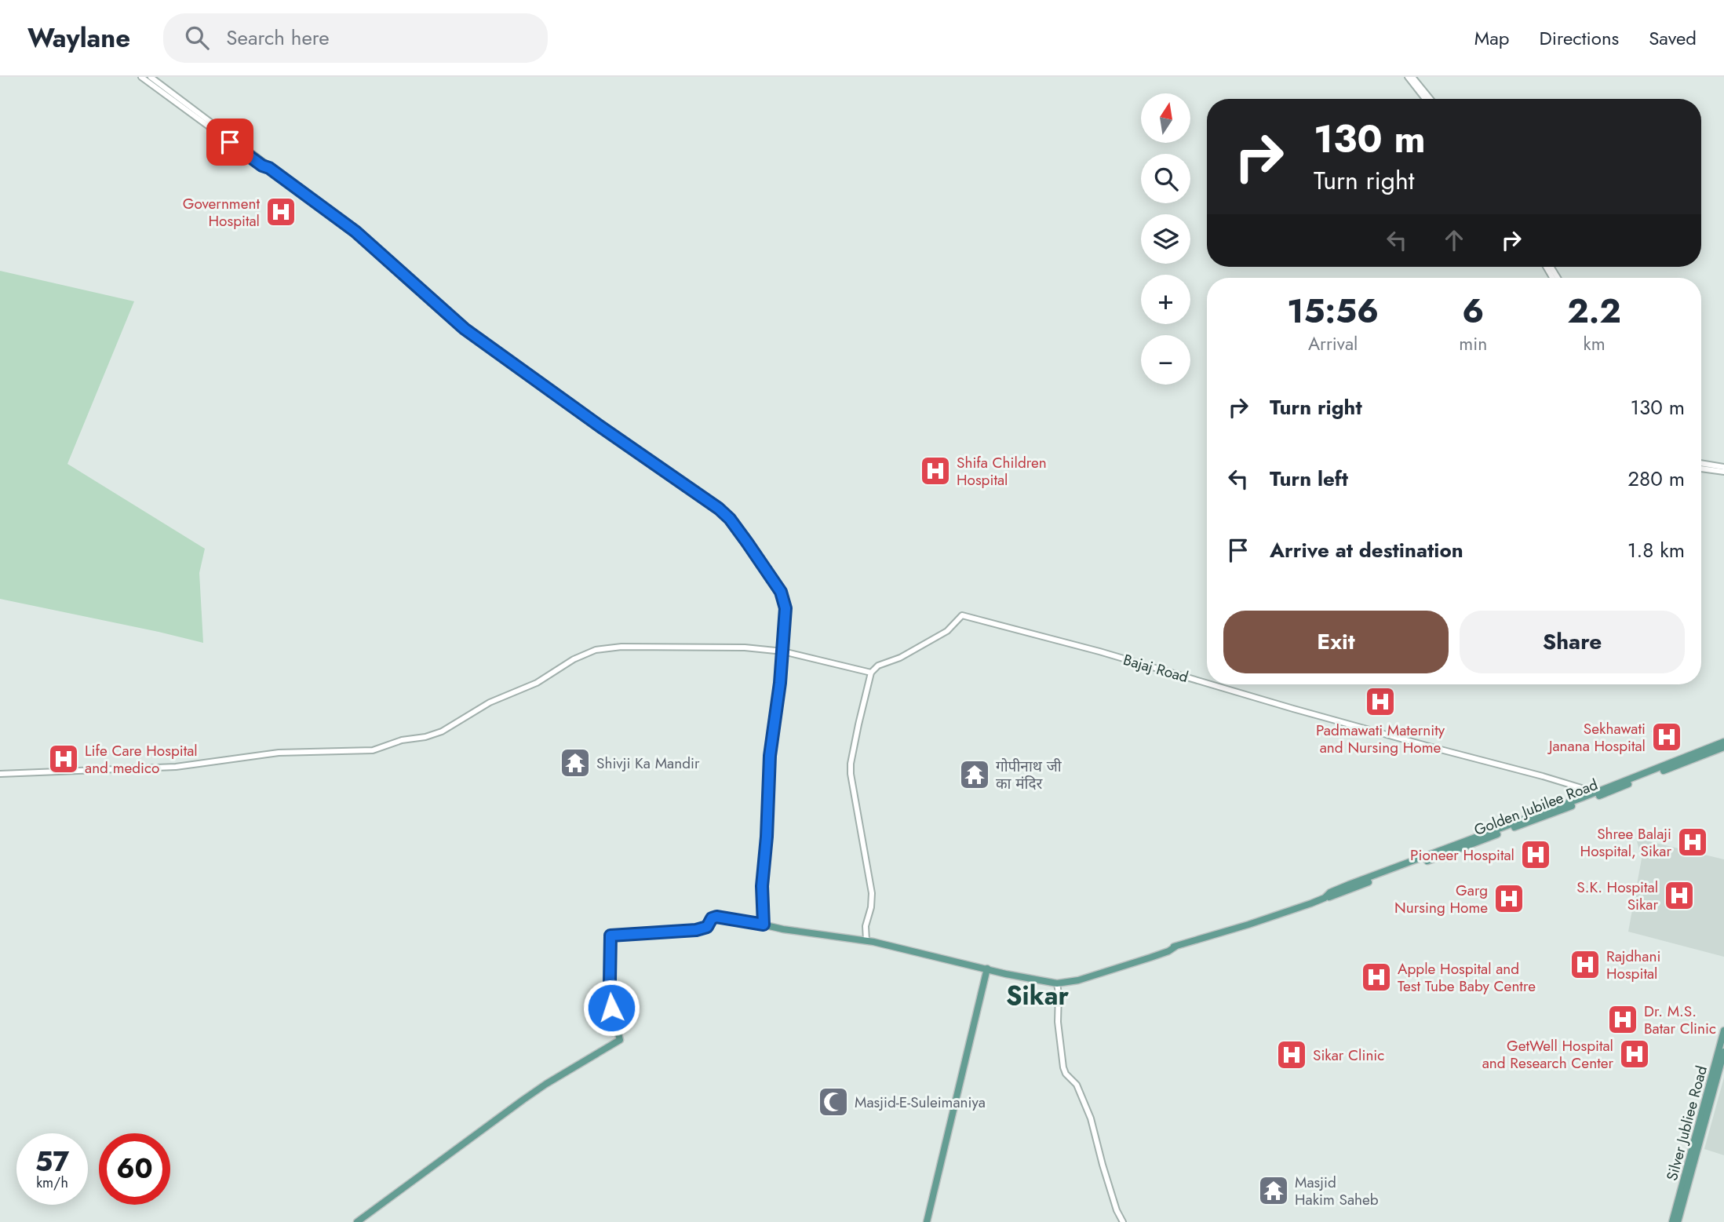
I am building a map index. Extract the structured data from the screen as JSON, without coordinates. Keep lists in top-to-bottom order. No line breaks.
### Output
{"streets":{"main road":["Golden Jubilee Road","Silver Jubliee Road"],"street":["Bajaj Road"]},"crossings":[["Bajaj Road","Golden Jubilee Road"]],"districts":["Sikar"],"places":{"hospital":["Government Hospital","Shifa Children Hospital","Padmawati Maternity and Nursing Home","Sekhawati Janana Hospital","Life Care Hospital and medico","Shree Balaji Hospital, Sikar","Pioneer Hospital","S.K. Hospital Sikar","Garg Nursing Home","Rajdhani Hospital","Apple Hospital and Test Tube Baby Centre","Dr. M.S. Batar Clinic","GetWell Hospital and Research Center","Sikar Clinic"],"temple":["Shivji Ka Mandir","गोपीनाथ जी का मंदिर","Masjid Hakim Saheb"],"mosque":["Masjid-E-Suleimaniya"]},"north":"top","page":{"header":"Waylane","search":"Search here","nav":["Map","Directions","Saved"],"map_buttons":["+","−"],"turn":["130 m","Turn right"],"eta":["15:56","Arrival","6","min","2.2","km"],"list":[{"name":"Turn right","value":"130 m"},{"name":"Turn left","value":"280 m"},{"name":"Arrive at destination","value":"1.8 km"}],"buttons":["Exit","Share"],"speed":"57 km/h","limit":"60"}}
